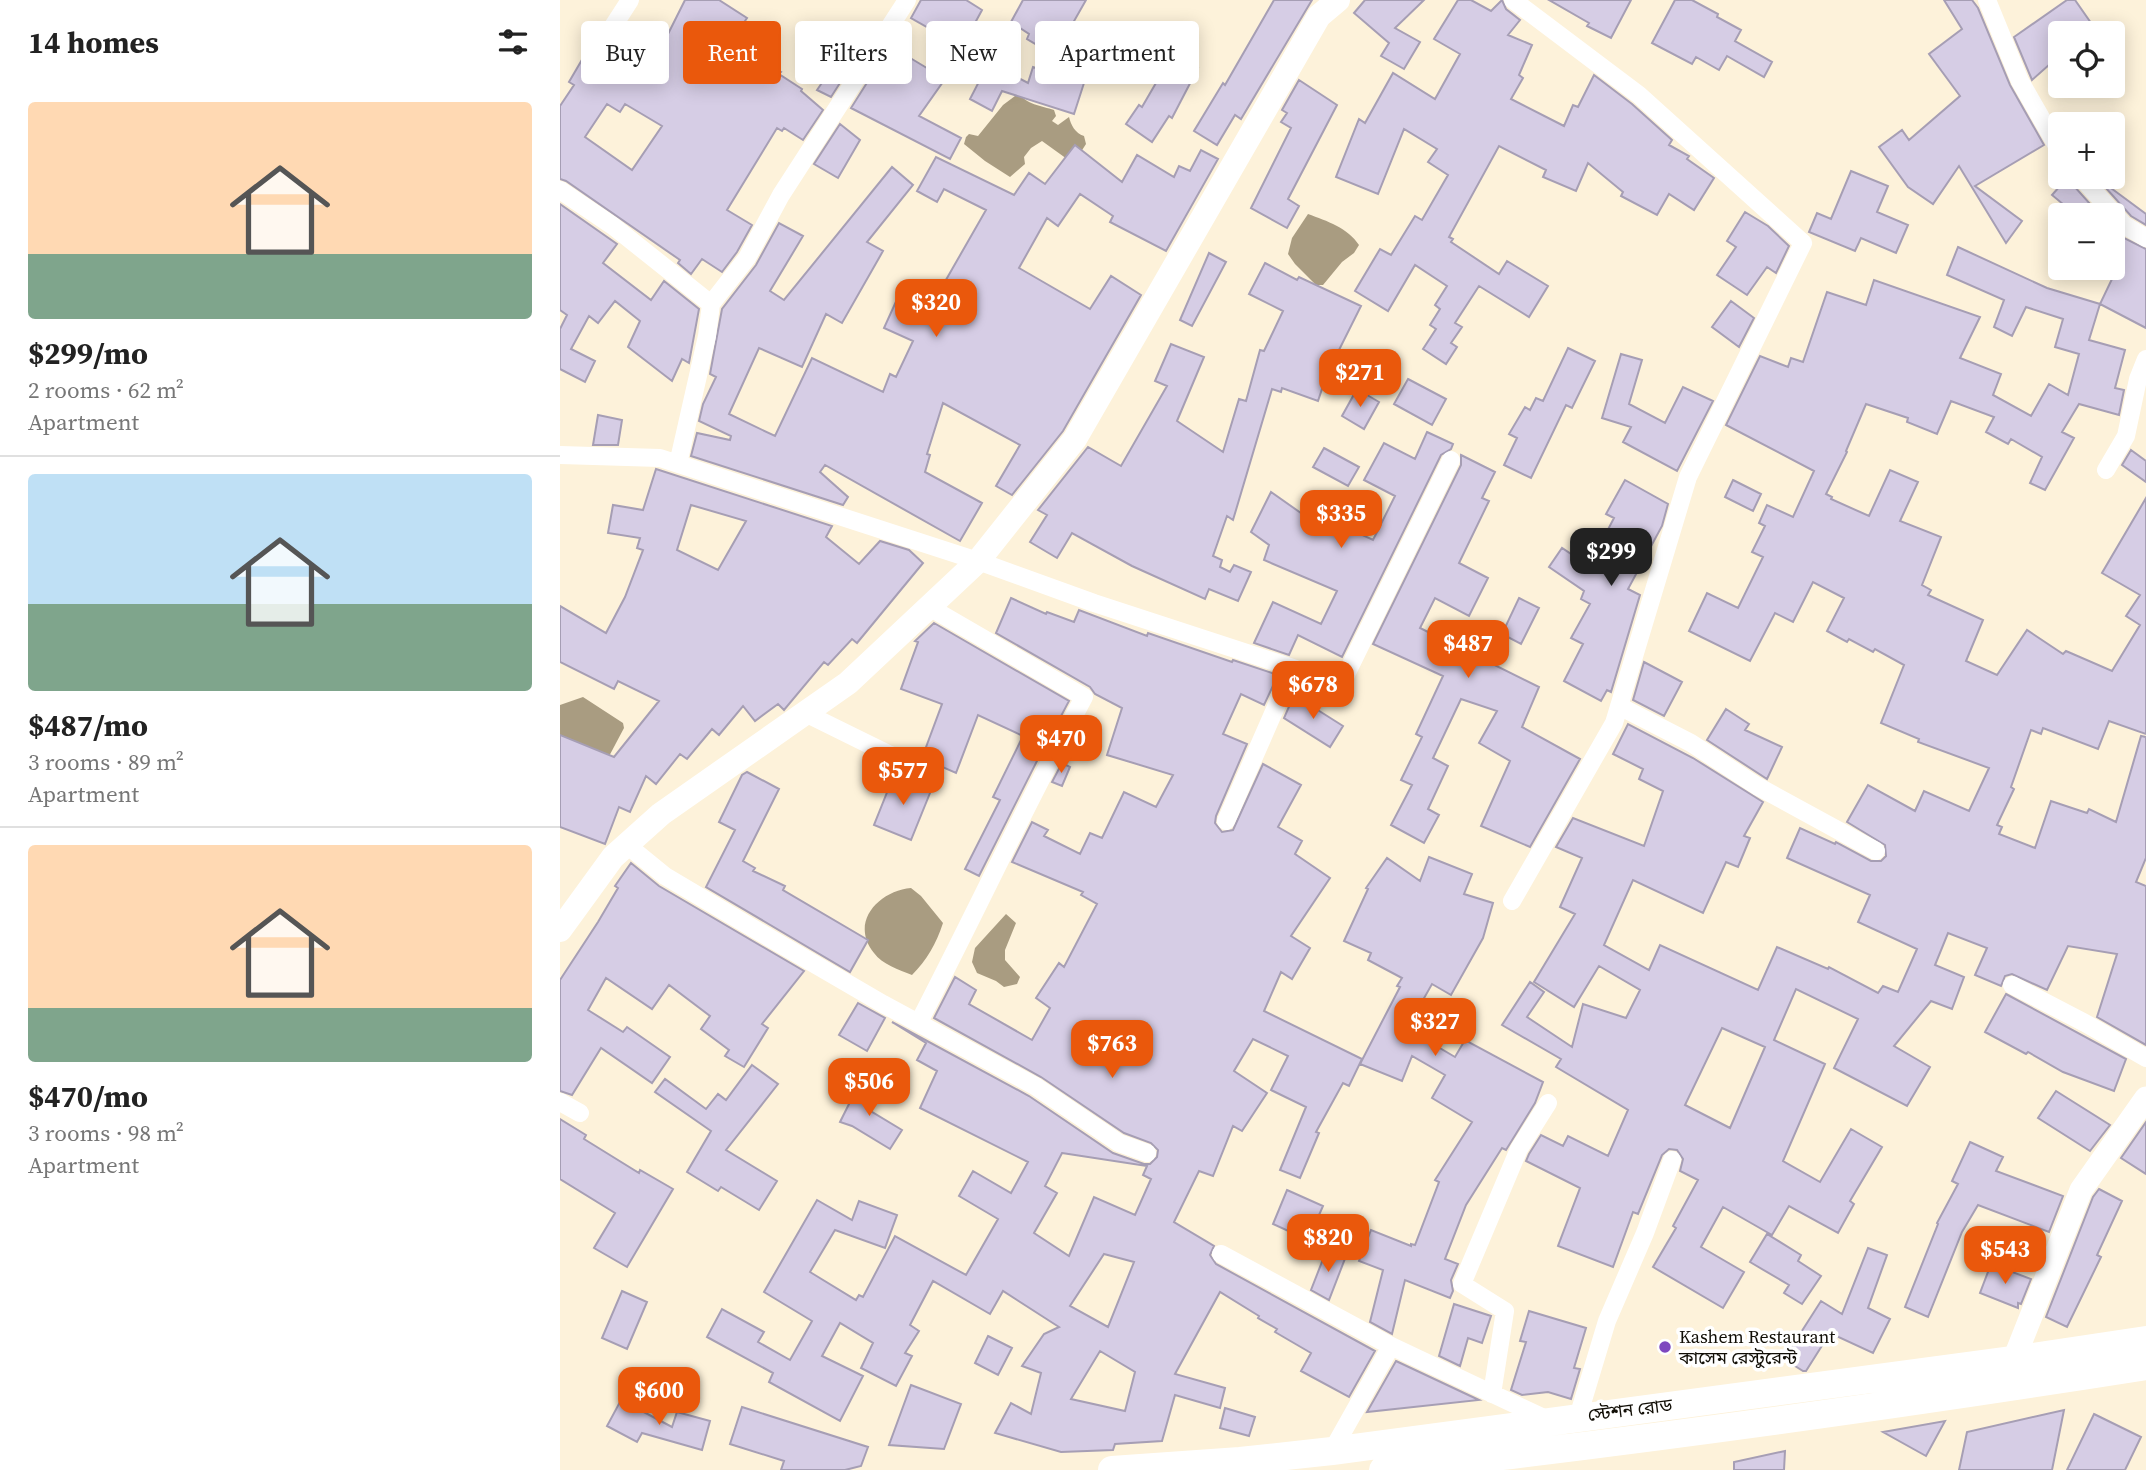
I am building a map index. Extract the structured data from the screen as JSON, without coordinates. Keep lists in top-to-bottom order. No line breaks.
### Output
{"streets":{"main road":["স্টেশন রোড"]},"places":["Kashem Restaurant কাসেম রেস্টুরেন্ট"],"page":{"heading":"14 homes","map_buttons":["+","−"],"chip":["Buy","Rent","Filters","New","Apartment"],"list":[{"name":"$299/mo","note":"2 rooms · 62 m² · Apartment"},{"name":"$487/mo","note":"3 rooms · 89 m² · Apartment"},{"name":"$470/mo","note":"3 rooms · 98 m² · Apartment"}],"price":["$320","$271","$335","$299","$487","$678","$470","$577","$327","$763","$506","$820","$543","$600"]}}
